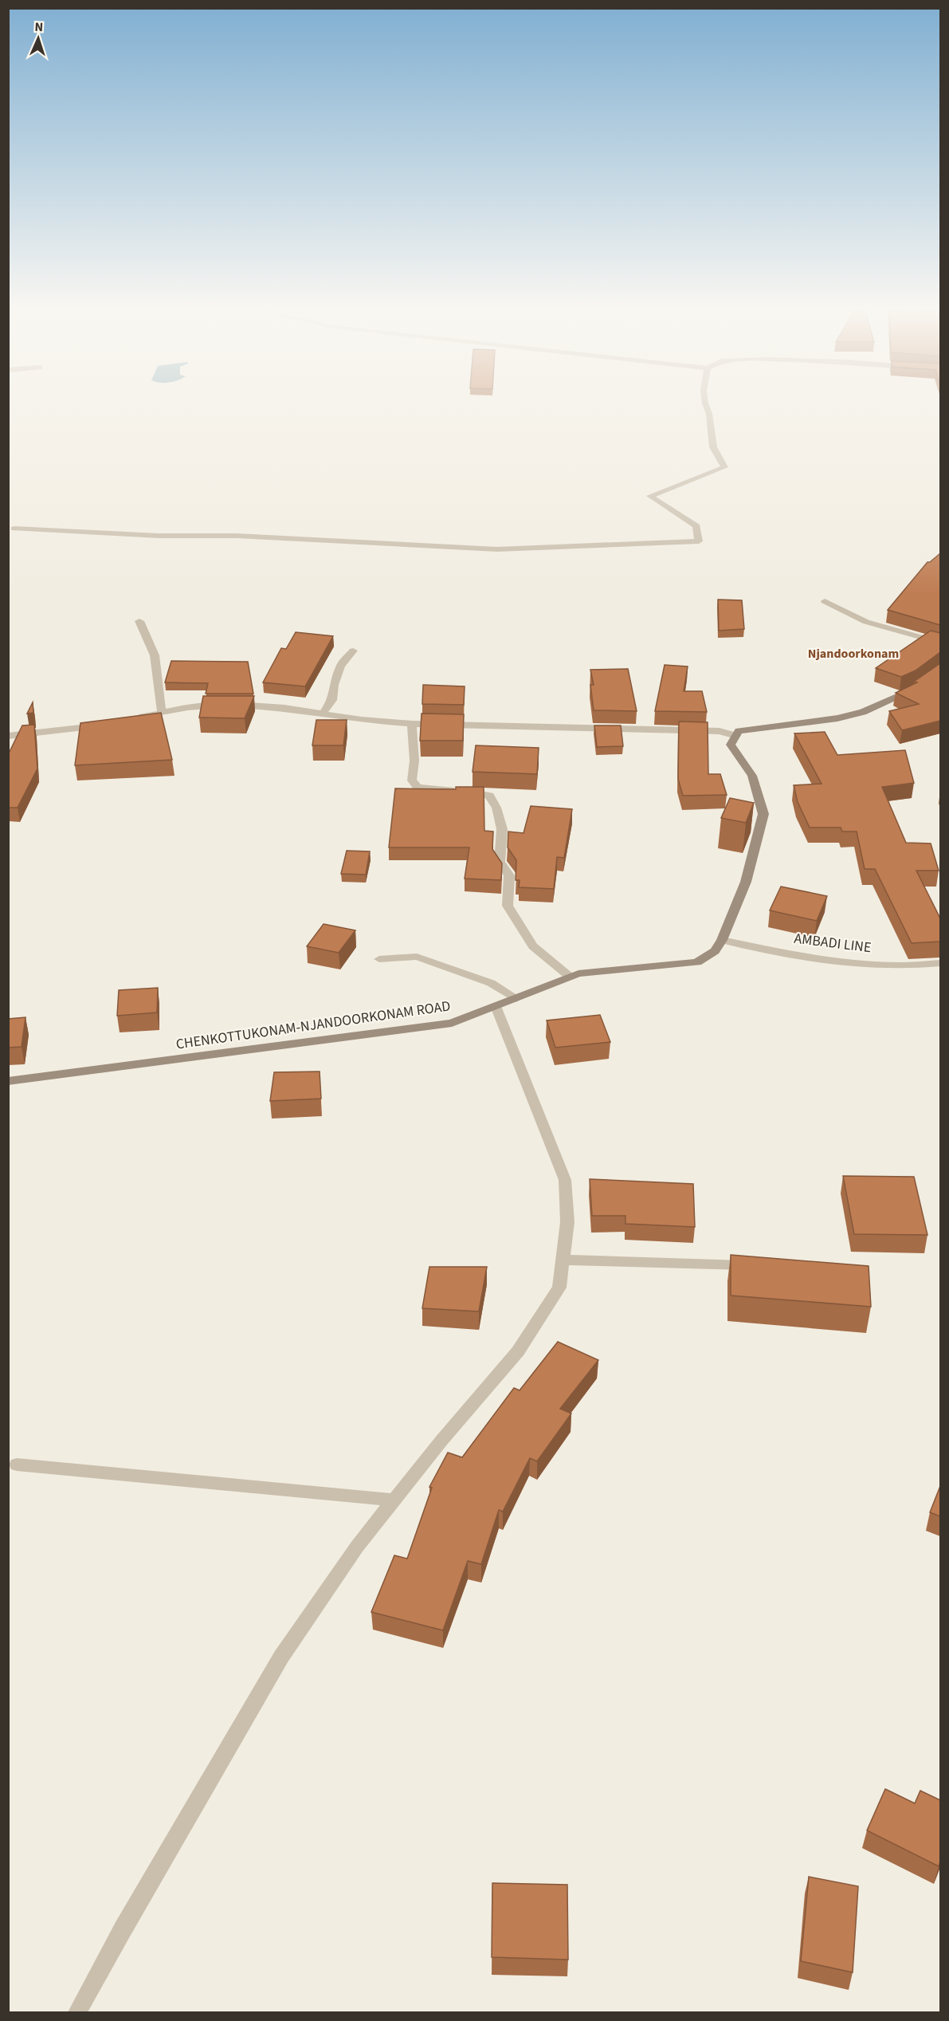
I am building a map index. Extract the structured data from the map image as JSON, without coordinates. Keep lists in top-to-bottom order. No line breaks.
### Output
{"streets":{"main road":["CHENKOTTUKONAM-NJANDOORKONAM ROAD"],"street":["AMBADI LINE"]},"crossings":[["AMBADI LINE","CHENKOTTUKONAM-NJANDOORKONAM ROAD"]],"districts":["Njandoorkonam"],"north":"top"}
